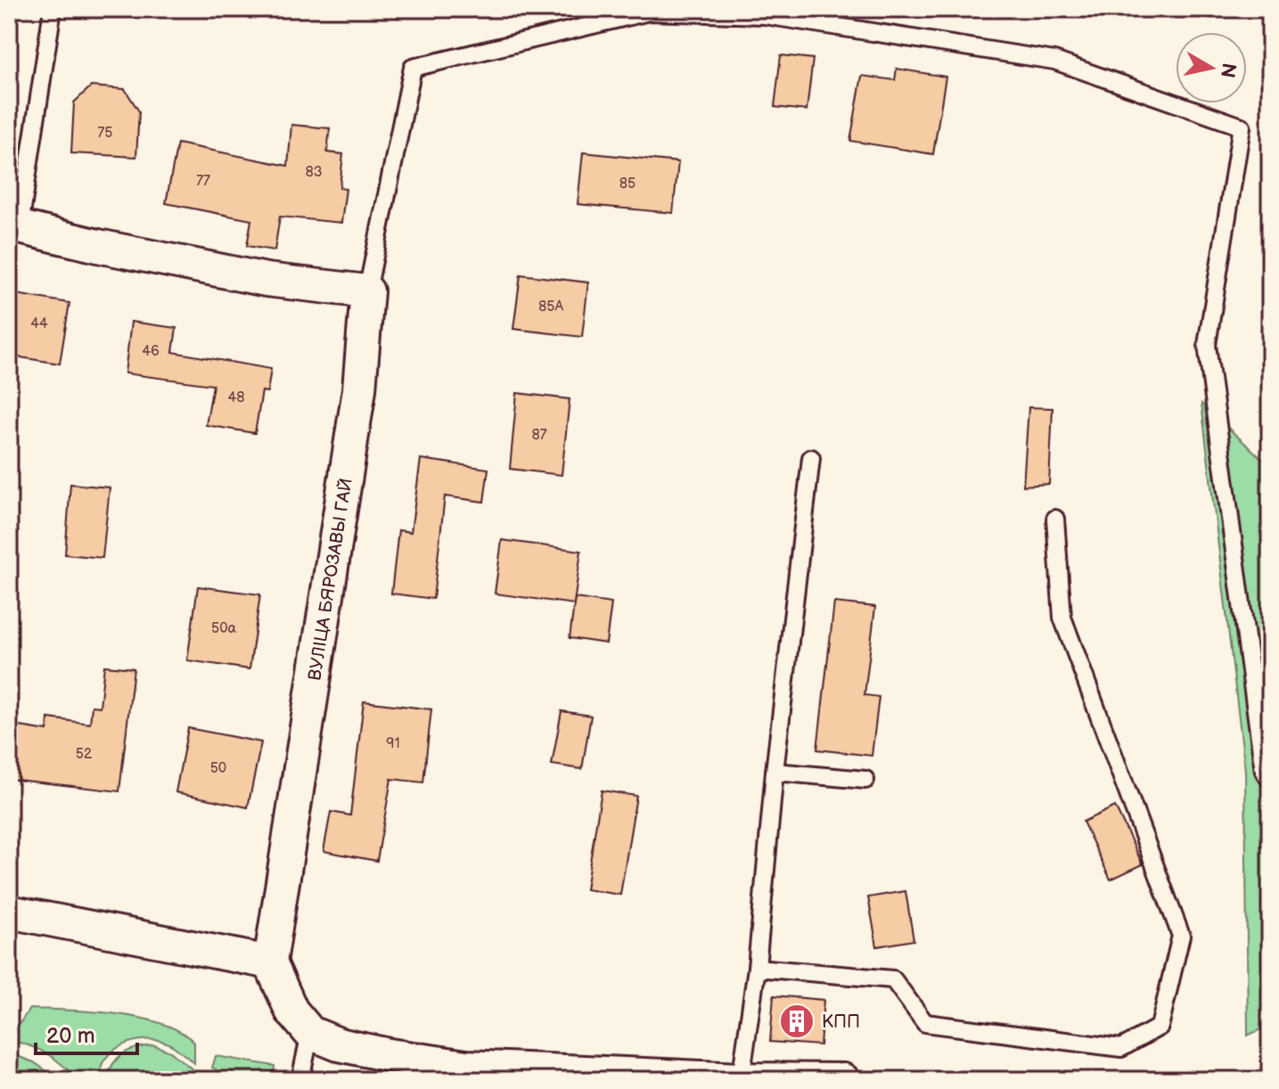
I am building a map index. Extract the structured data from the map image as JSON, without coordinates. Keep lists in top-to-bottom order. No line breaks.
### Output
{"streets":{"street":["ВУЛІЦА БЯРОЗАВЫ ГАЙ"]},"places":{"building":["КПП"]},"house_numbers":["75","83","77","85","85А","44","46","48","87","50а","91","52","50"],"scale_bar":"20 m","north":"right"}
